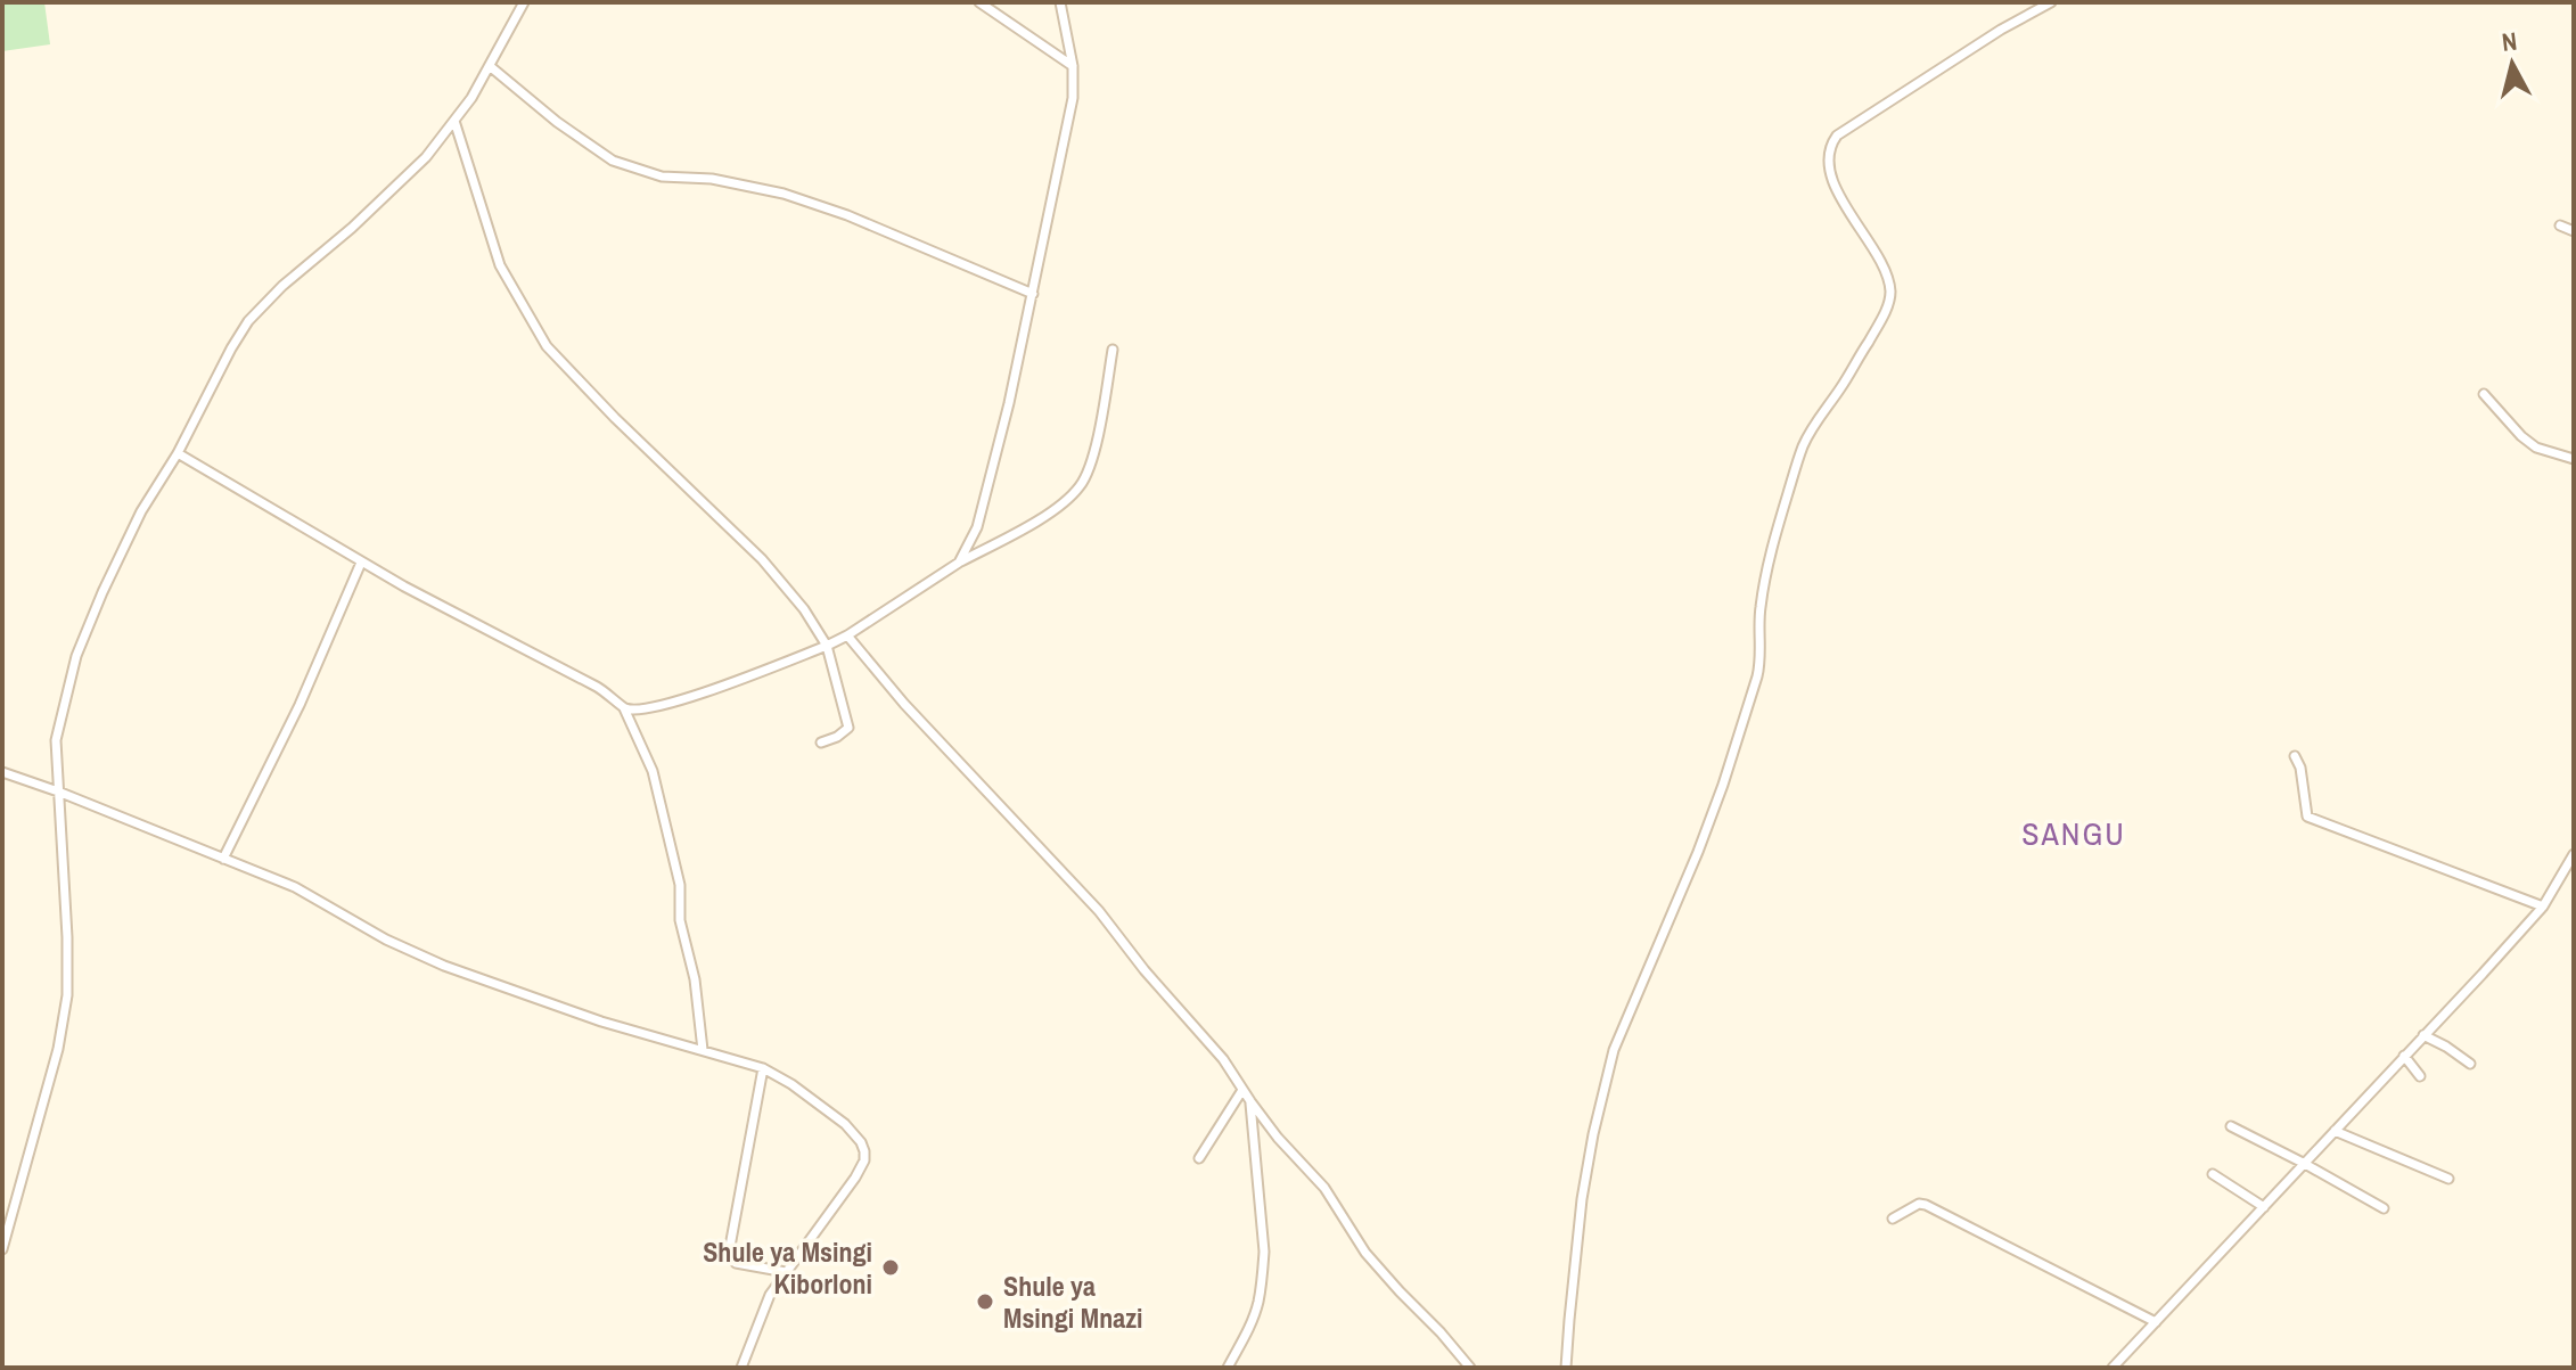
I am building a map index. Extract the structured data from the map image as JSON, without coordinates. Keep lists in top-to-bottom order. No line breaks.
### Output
{"districts":["SANGU"],"places":["Shule ya Msingi Kiborloni","Shule ya Msingi Mnazi"],"north":"top"}
